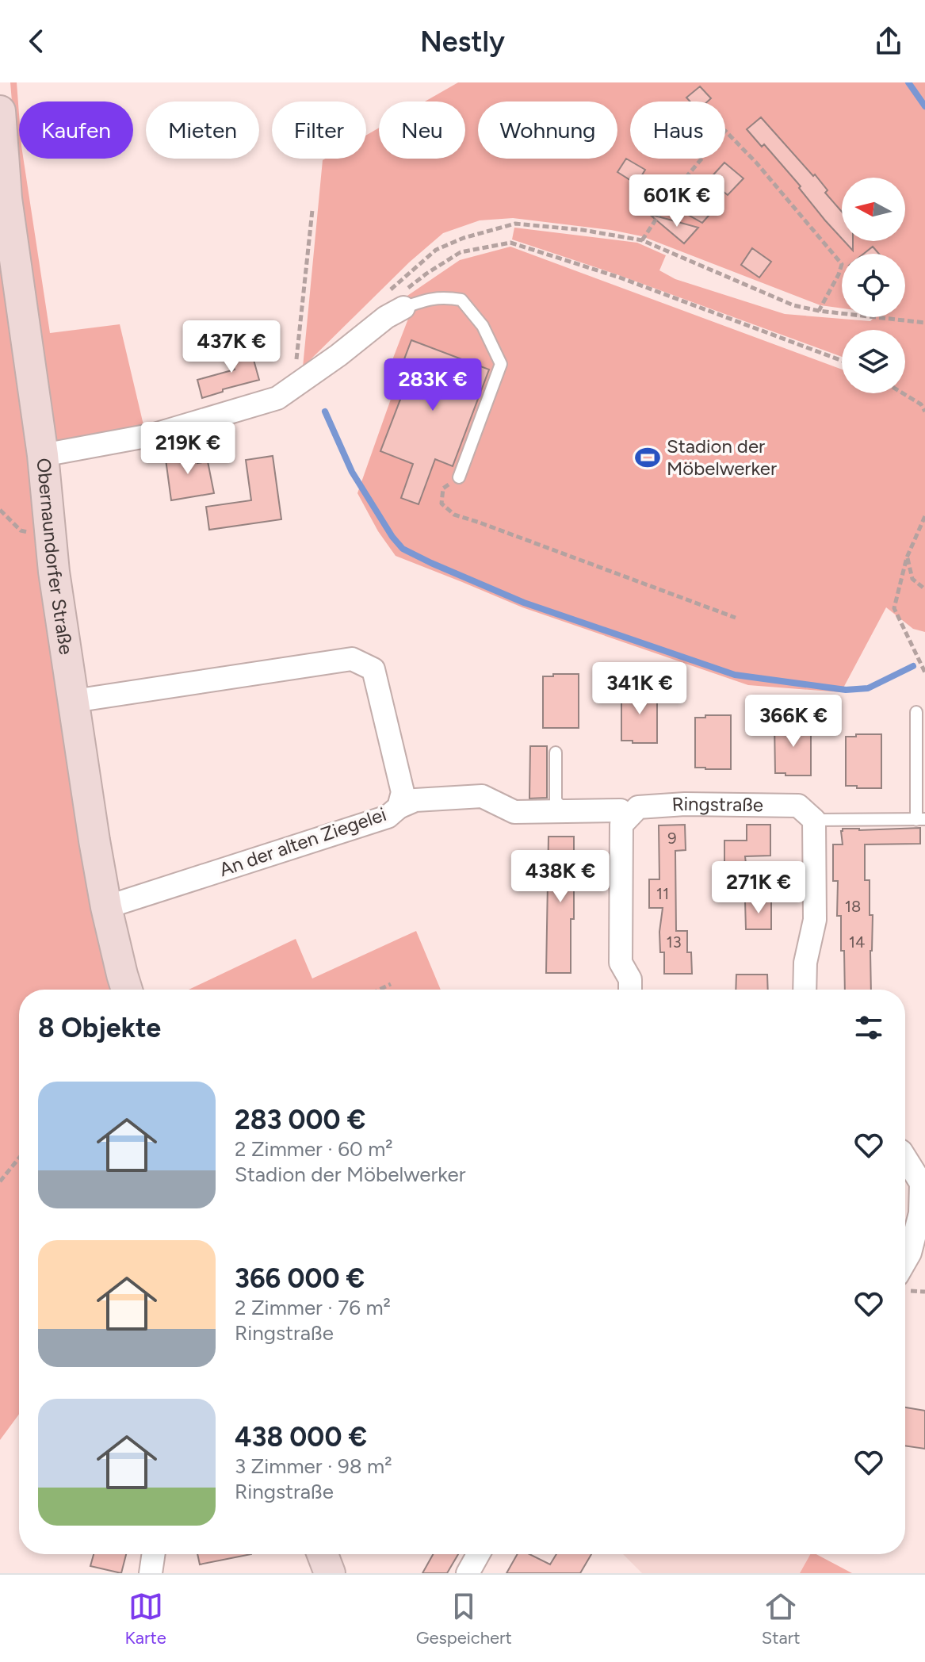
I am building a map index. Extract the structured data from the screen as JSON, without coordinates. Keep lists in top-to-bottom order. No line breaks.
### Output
{"streets":{"street":["Obernaundorfer Straße","Ringstraße","An der alten Ziegelei"]},"crossings":[["Obernaundorfer Straße","An der alten Ziegelei"]],"places":{"sports":["Stadion der Möbelwerker"]},"house_numbers":["9","11","18","13","14"],"north":"left","page":{"header":"Nestly","chip":["Kaufen","Mieten","Filter","Neu","Wohnung","Haus"],"price":["601K €","437K €","283K €","219K €","341K €","366K €","438K €","271K €"],"heading":"8 Objekte","list":[{"name":"283 000 €","note":"2 Zimmer · 60 m² · Stadion der Möbelwerker"},{"name":"366 000 €","note":"2 Zimmer · 76 m² · Ringstraße"},{"name":"438 000 €","note":"3 Zimmer · 98 m² · Ringstraße"}],"tabs":["Karte","Gespeichert","Start"]}}
